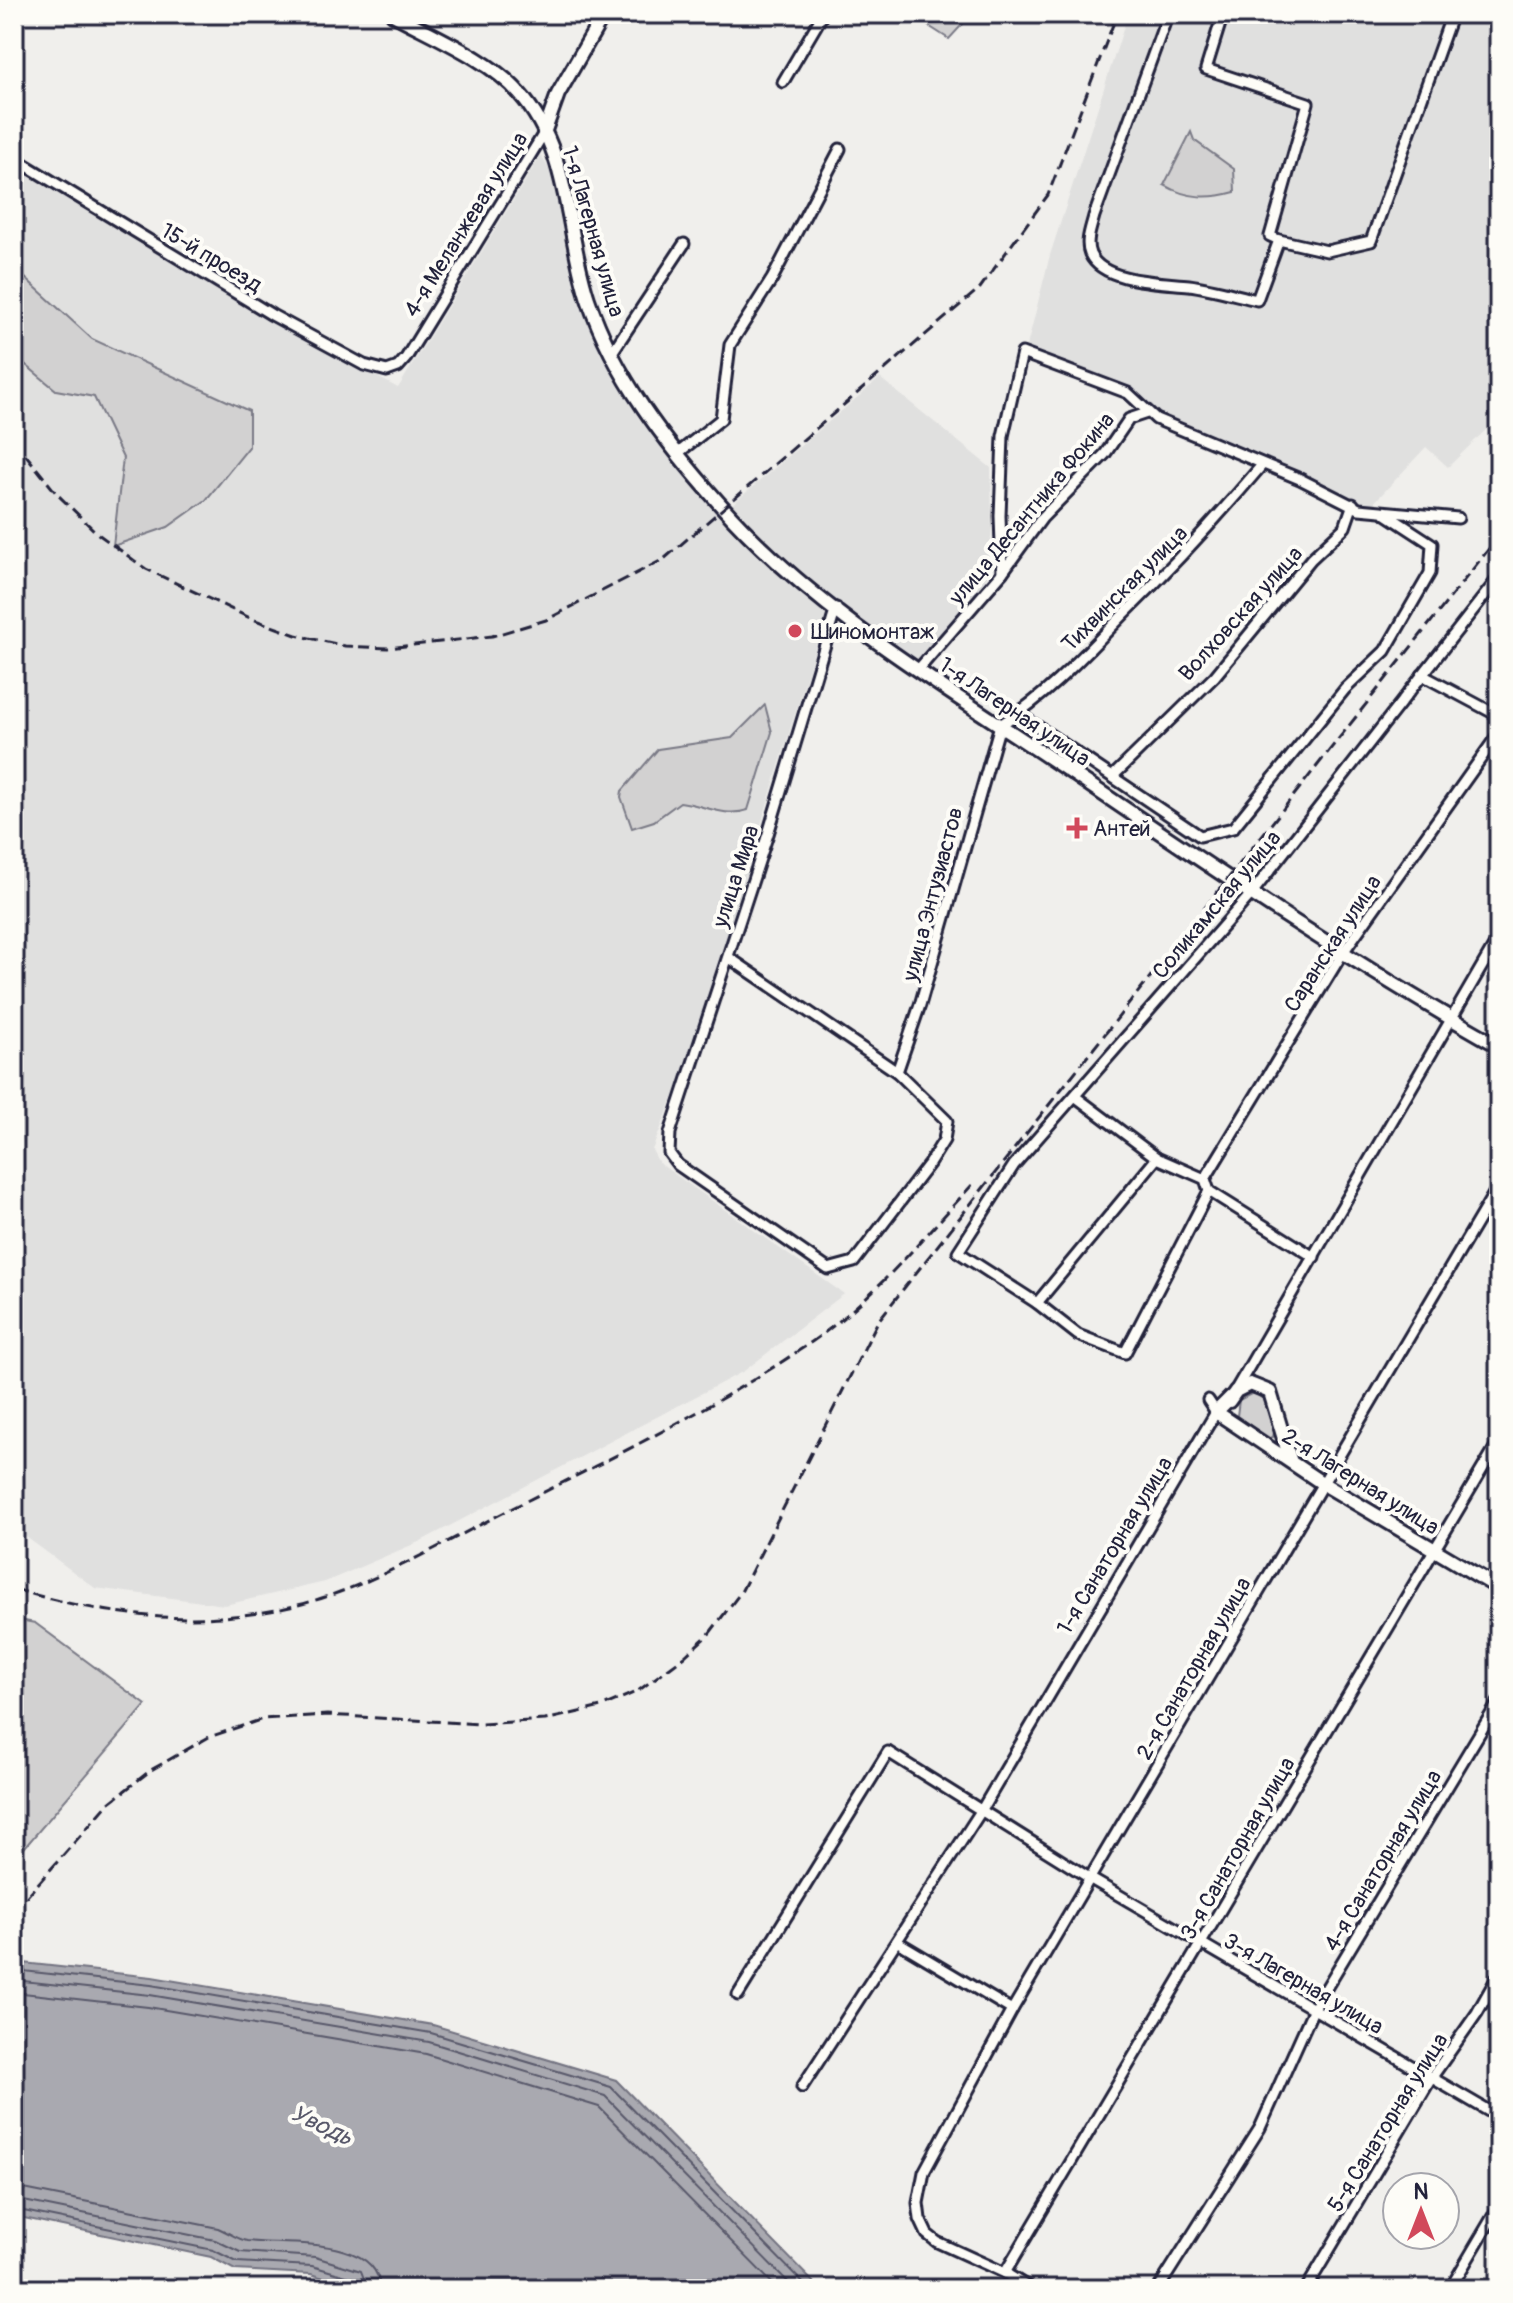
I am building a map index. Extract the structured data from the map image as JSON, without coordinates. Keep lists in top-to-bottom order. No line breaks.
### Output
{"streets":{"main road":["4-я Меланжевая улица","1-я Лагерная улица","2-я Лагерная улица","1-я Санаторная улица"],"street":["15-й проезд","улица Десантника Фокина","Тихвинская улица","Волховская улица","улица Мира","улица Энтузиастов","Соликамская улица","Саранская улица","2-я Санаторная улица","3-я Санаторная улица","4-я Санаторная улица","3-я Лагерная улица","5-я Санаторная улица"]},"crossings":[["4-я Меланжевая улица","1-я Лагерная улица"],["4-я Меланжевая улица","15-й проезд"],["1-я Лагерная улица","улица Десантника Фокина"],["1-я Лагерная улица","Тихвинская улица"],["1-я Лагерная улица","улица Мира"],["1-я Лагерная улица","улица Энтузиастов"],["1-я Лагерная улица","Соликамская улица"],["1-я Лагерная улица","Саранская улица"],["1-я Лагерная улица","1-я Санаторная улица"],["Тихвинская улица","улица Энтузиастов"],["улица Мира","улица Энтузиастов"],["2-я Лагерная улица","1-я Санаторная улица"],["2-я Лагерная улица","2-я Санаторная улица"],["2-я Лагерная улица","3-я Санаторная улица"],["1-я Санаторная улица","3-я Лагерная улица"],["2-я Санаторная улица","3-я Санаторная улица"],["2-я Санаторная улица","3-я Лагерная улица"],["3-я Санаторная улица","3-я Лагерная улица"],["4-я Санаторная улица","3-я Лагерная улица"],["3-я Лагерная улица","5-я Санаторная улица"]],"water":["Уводь"],"places":{"other":["Шиномонтаж"],"health":["Антей"]},"north":"top"}
